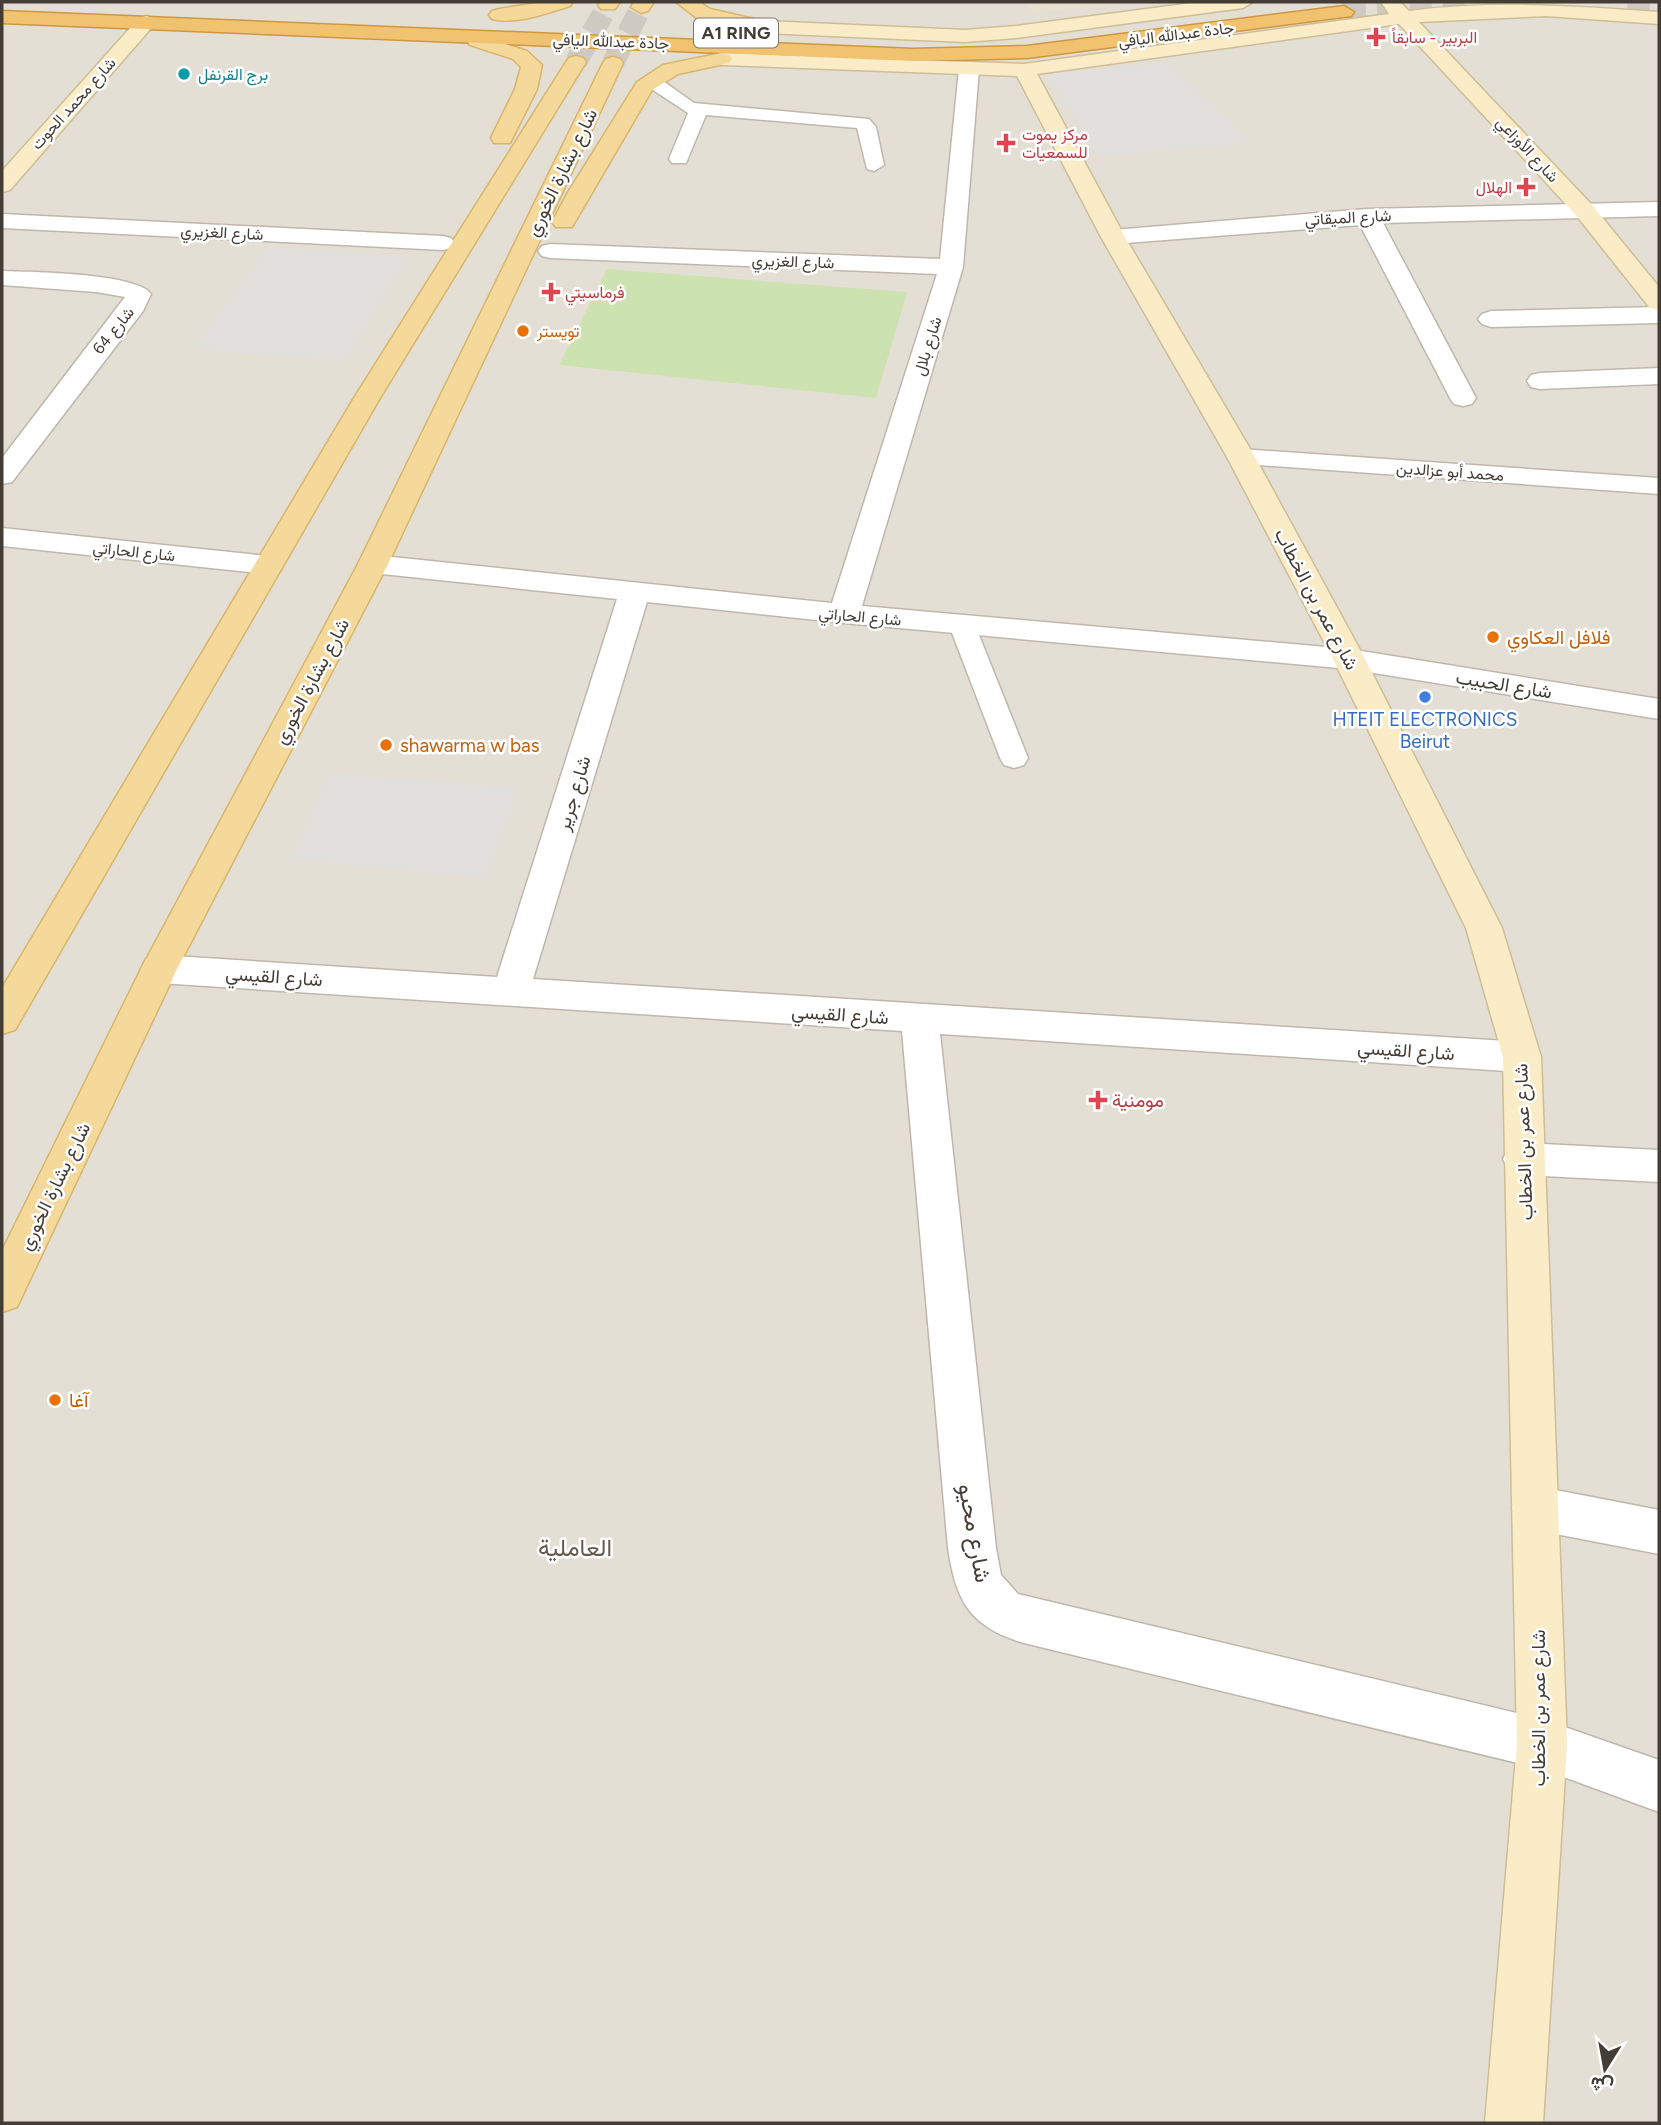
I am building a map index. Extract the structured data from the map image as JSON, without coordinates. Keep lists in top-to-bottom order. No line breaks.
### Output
{"streets":{"highway":["A1 RING","جادة عبدالله اليافي"],"main road":["شارع بشارة الخوري"],"street":["شارع محمد الحوت","شارع الأوزاعي","شارع الميقاتي","شارع الغزيري","شارع 64","شارع بلال","محمد أبو عزالدين","شارع الحاراتي","شارع عمر بن الخطاب","شارع الحبيب","شارع جرير","شارع القيسي","شارع محيو"]},"crossings":[["جادة عبدالله اليافي","شارع محمد الحوت"],["جادة عبدالله اليافي","شارع الأوزاعي"],["جادة عبدالله اليافي","شارع بلال"],["جادة عبدالله اليافي","شارع عمر بن الخطاب"],["شارع الأوزاعي","شارع الميقاتي"],["شارع بشارة الخوري","شارع الحاراتي"],["شارع بشارة الخوري","شارع القيسي"],["شارع الميقاتي","شارع عمر بن الخطاب"],["شارع الغزيري","شارع بلال"],["شارع بلال","شارع الحاراتي"],["محمد أبو عزالدين","شارع عمر بن الخطاب"],["شارع الحاراتي","شارع عمر بن الخطاب"],["شارع الحاراتي","شارع الحبيب"],["شارع الحاراتي","شارع جرير"],["شارع عمر بن الخطاب","شارع الحبيب"],["شارع عمر بن الخطاب","شارع القيسي"],["شارع عمر بن الخطاب","شارع محيو"],["شارع جرير","شارع القيسي"],["شارع القيسي","شارع محيو"]],"districts":["العاملية"],"places":{"health":["البربير - سابقاً","مركز يموت للسمعيات","الهلال","فرماسيتي","مومنية"],"other":["برج القرنفل","تويستر","فلافل العكاوي","HTEIT ELECTRONICS Beirut","shawarma w bas","آغا"]},"north":"bottom"}
